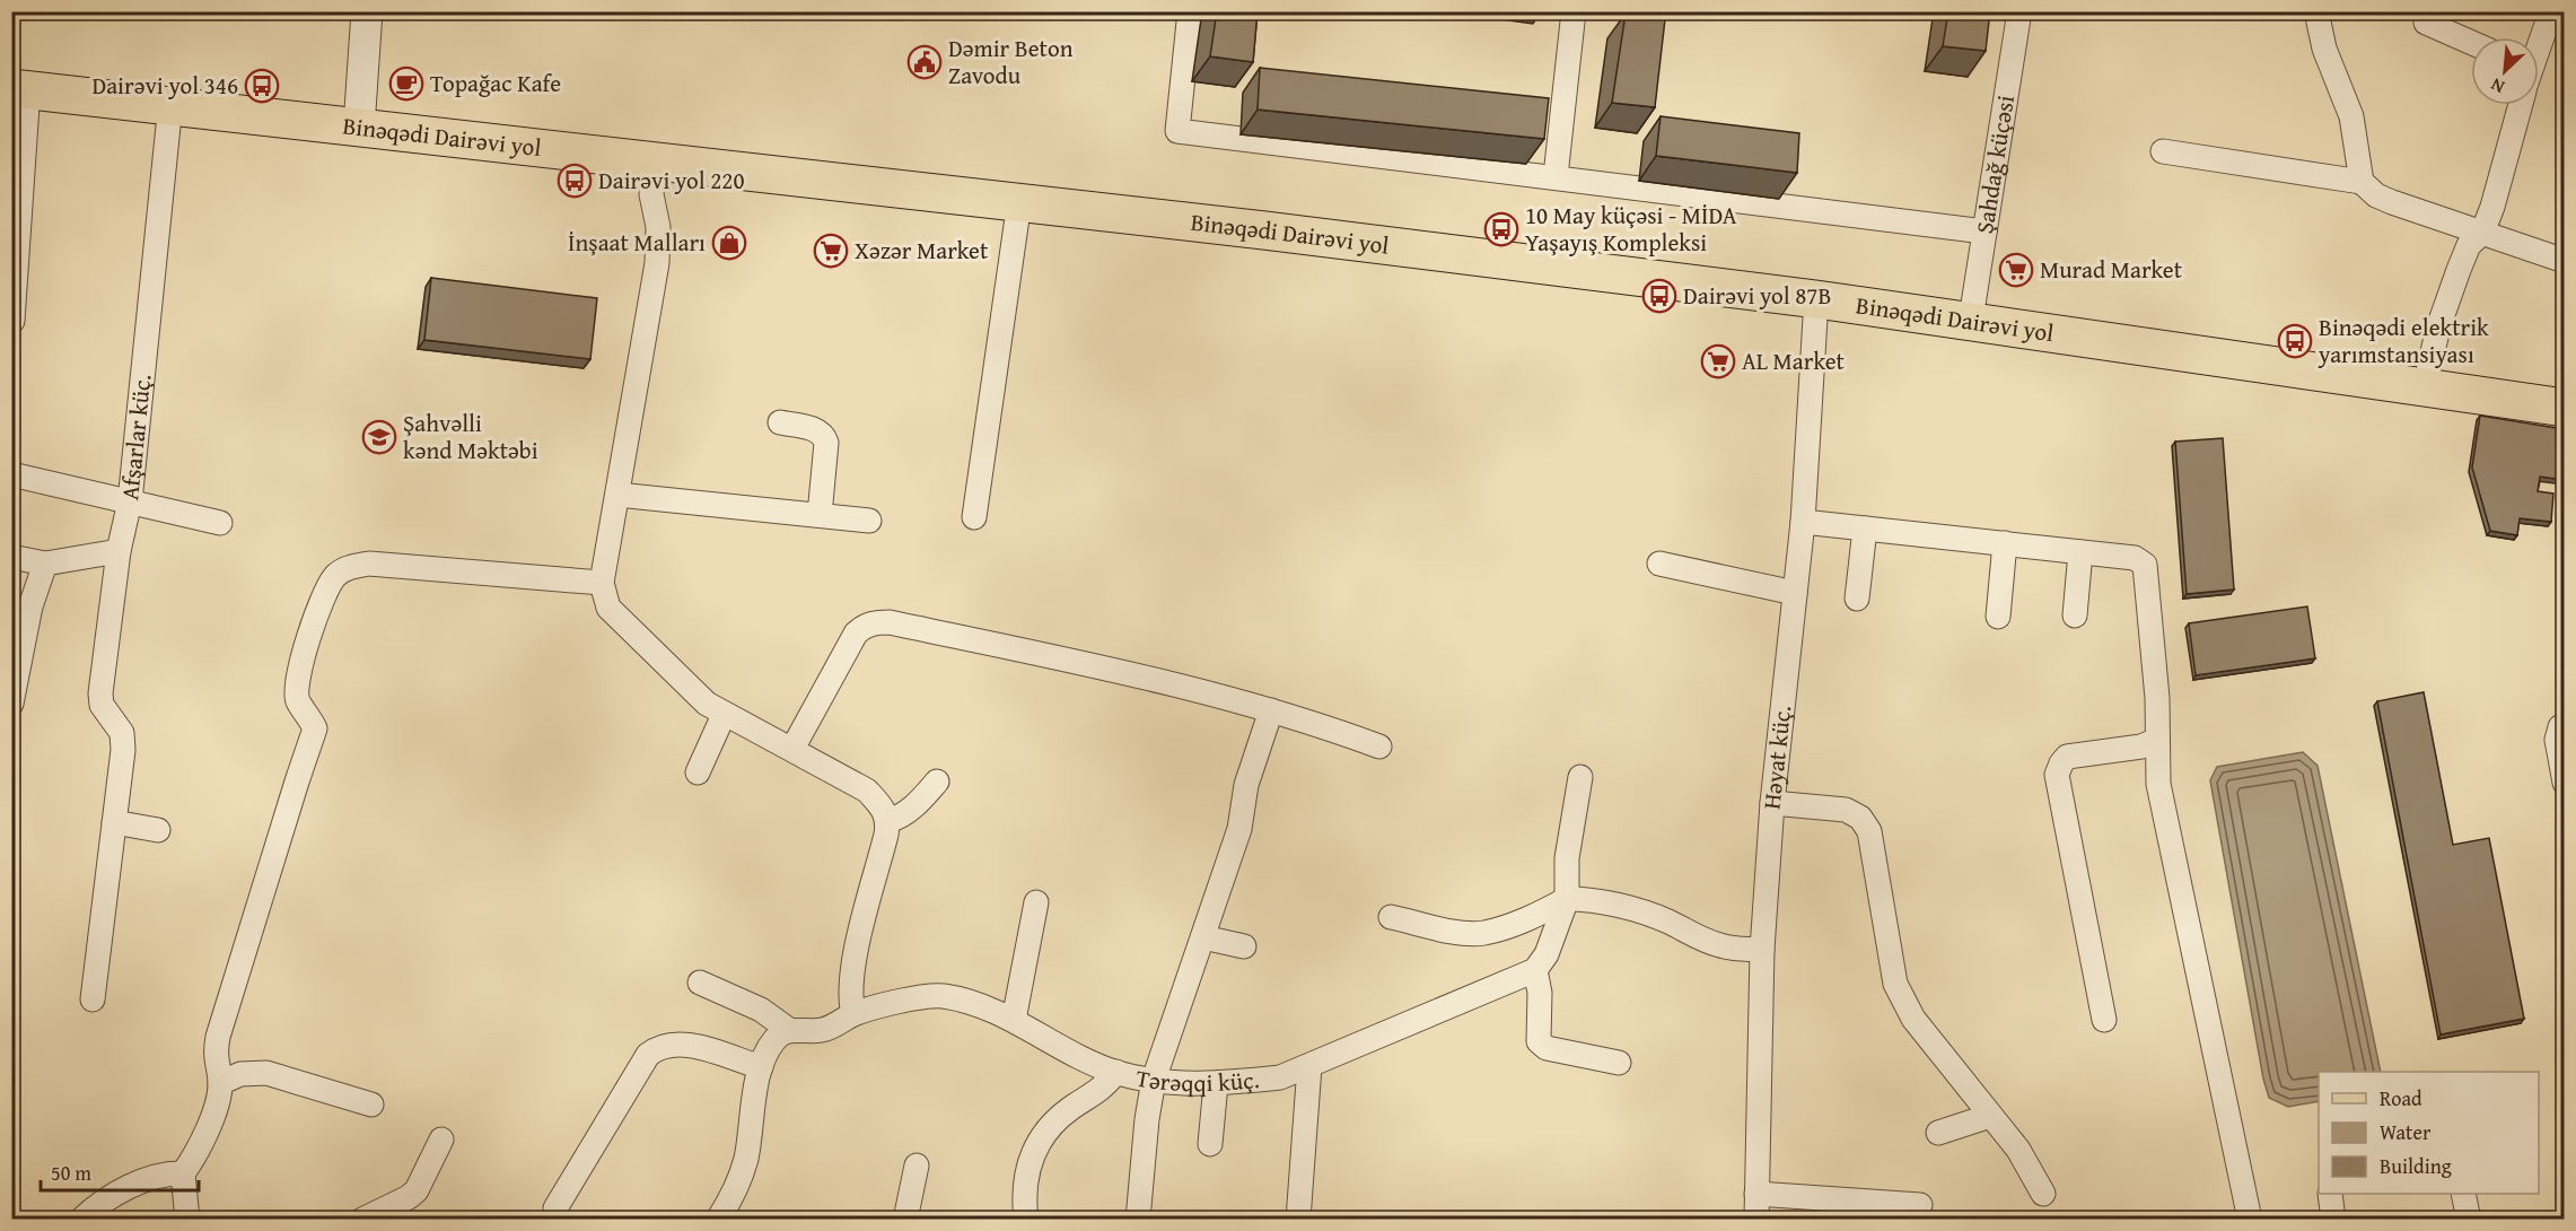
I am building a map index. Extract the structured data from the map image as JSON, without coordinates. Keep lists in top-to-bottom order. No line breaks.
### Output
{"streets":{"main road":["Binəqədi Dairəvi yol"],"street":["Şahdağ küçəsi","Afşarlar küç.","Həyat küç.","Tərəqqi küç."]},"crossings":[["Binəqədi Dairəvi yol","Şahdağ küçəsi"],["Binəqədi Dairəvi yol","Afşarlar küç."],["Binəqədi Dairəvi yol","Həyat küç."]],"places":{"public building":["Dəmir Beton Zavodu"],"cafe":["Topağac Kafe"],"bus stop":["Dairəvi yol 346","Dairəvi yol 220","10 May küçəsi - MİDA Yaşayış Kompleksi","Dairəvi yol 87B","Binəqədi elektrik yarımstansiyası"],"shop":["İnşaat Malları"],"supermarket":["Xəzər Market","Murad Market","AL Market"],"school or university":["Şahvəlli kənd Məktəbi"]},"legend":["Road","Water","Building"],"scale_bar":"50 m","north":"bottom left"}
